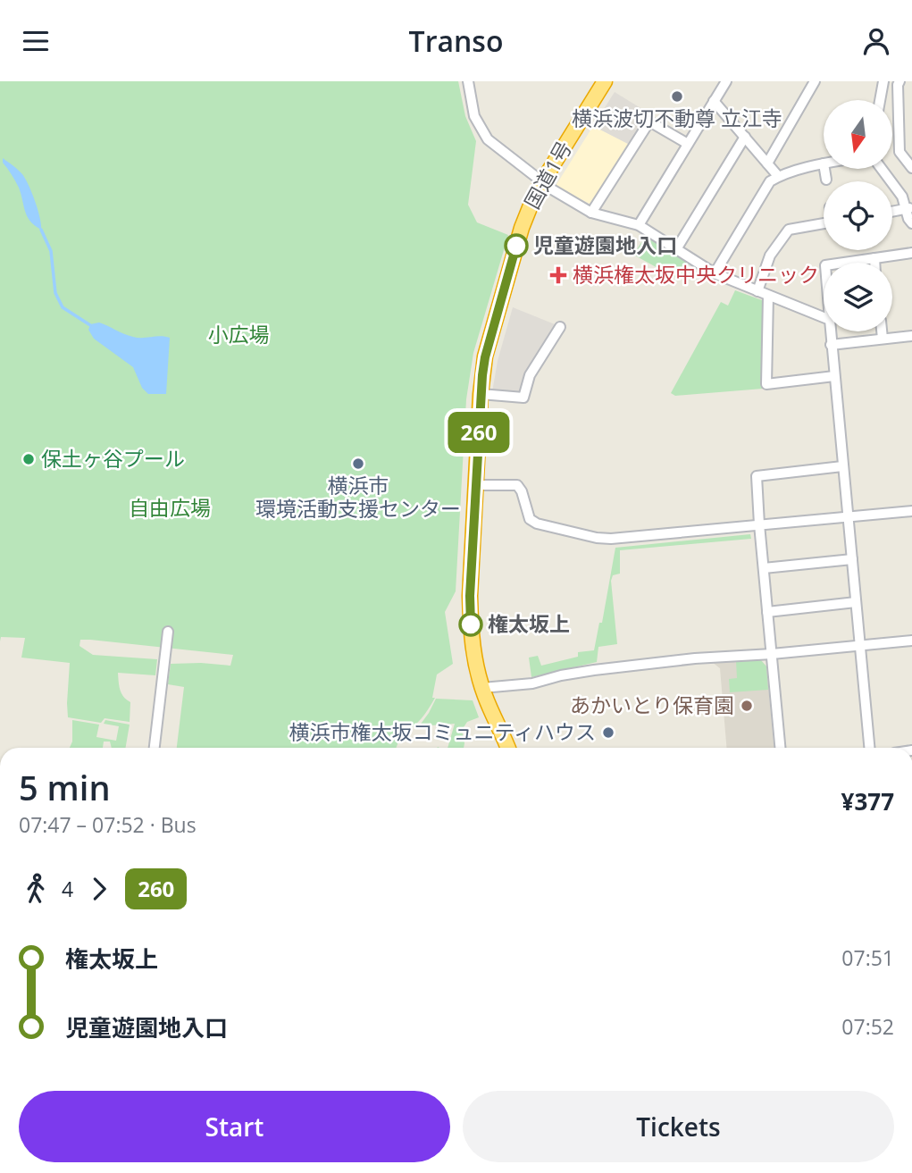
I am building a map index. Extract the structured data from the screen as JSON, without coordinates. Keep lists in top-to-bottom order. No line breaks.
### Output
{"streets":{"highway":["国道1号"]},"parks":["小広場","自由広場"],"places":{"other":["横浜波切不動尊 立江寺","児童遊園地入口","保土ヶ谷プール","横浜市 環境活動支援センター","権太坂上","あかいとり保育園","横浜市権太坂コミュニティハウス"],"health":["横浜権太坂中央クリニック"]},"lines":["bus line 260"],"north":"bottom","page":{"header":"Transo","on_map":"260","heading":["5 min","07:47 – 07:52 · Bus","¥377"],"legs":["4","260"],"list":[{"name":"権太坂上","value":"07:51"},{"name":"児童遊園地入口","value":"07:52"}],"buttons":["Start","Tickets"]}}
